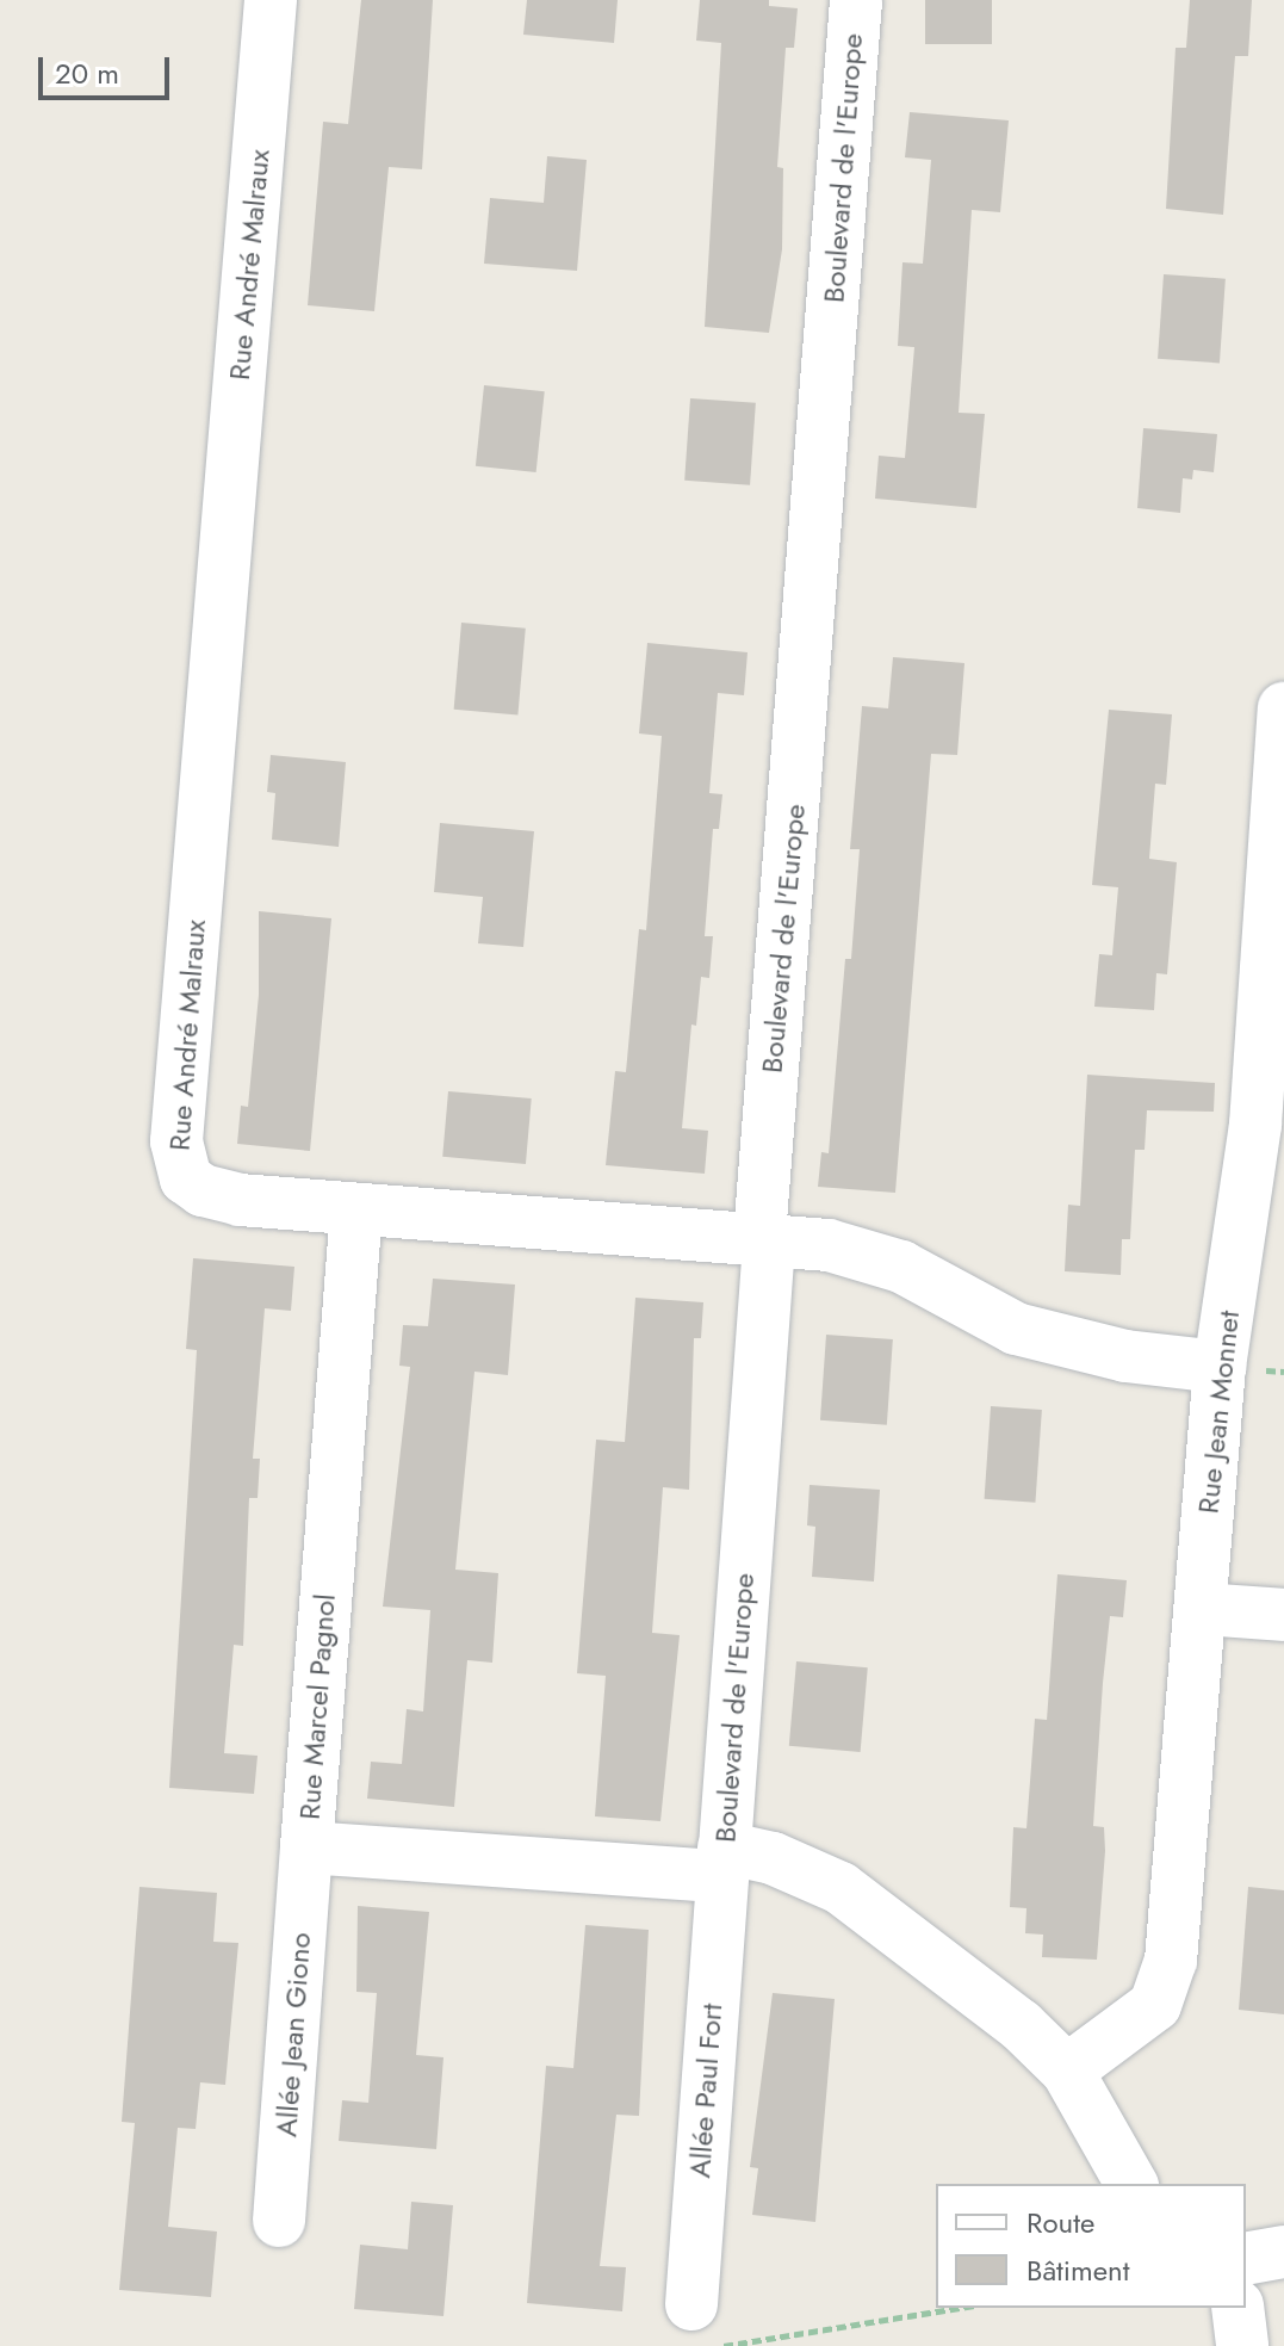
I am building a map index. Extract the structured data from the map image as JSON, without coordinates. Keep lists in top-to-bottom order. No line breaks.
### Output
{"streets":{"street":["Boulevard de l'Europe","Rue André Malraux","Rue Jean Monnet","Rue Marcel Pagnol","Allée Jean Giono","Allée Paul Fort"]},"crossings":[["Boulevard de l'Europe","Rue André Malraux"],["Boulevard de l'Europe","Rue Marcel Pagnol"],["Boulevard de l'Europe","Allée Paul Fort"],["Rue André Malraux","Rue Jean Monnet"],["Rue André Malraux","Rue Marcel Pagnol"],["Rue Marcel Pagnol","Allée Jean Giono"],["Rue Marcel Pagnol","Allée Paul Fort"]],"legend":["Route","Bâtiment"],"scale_bar":"20 m"}
